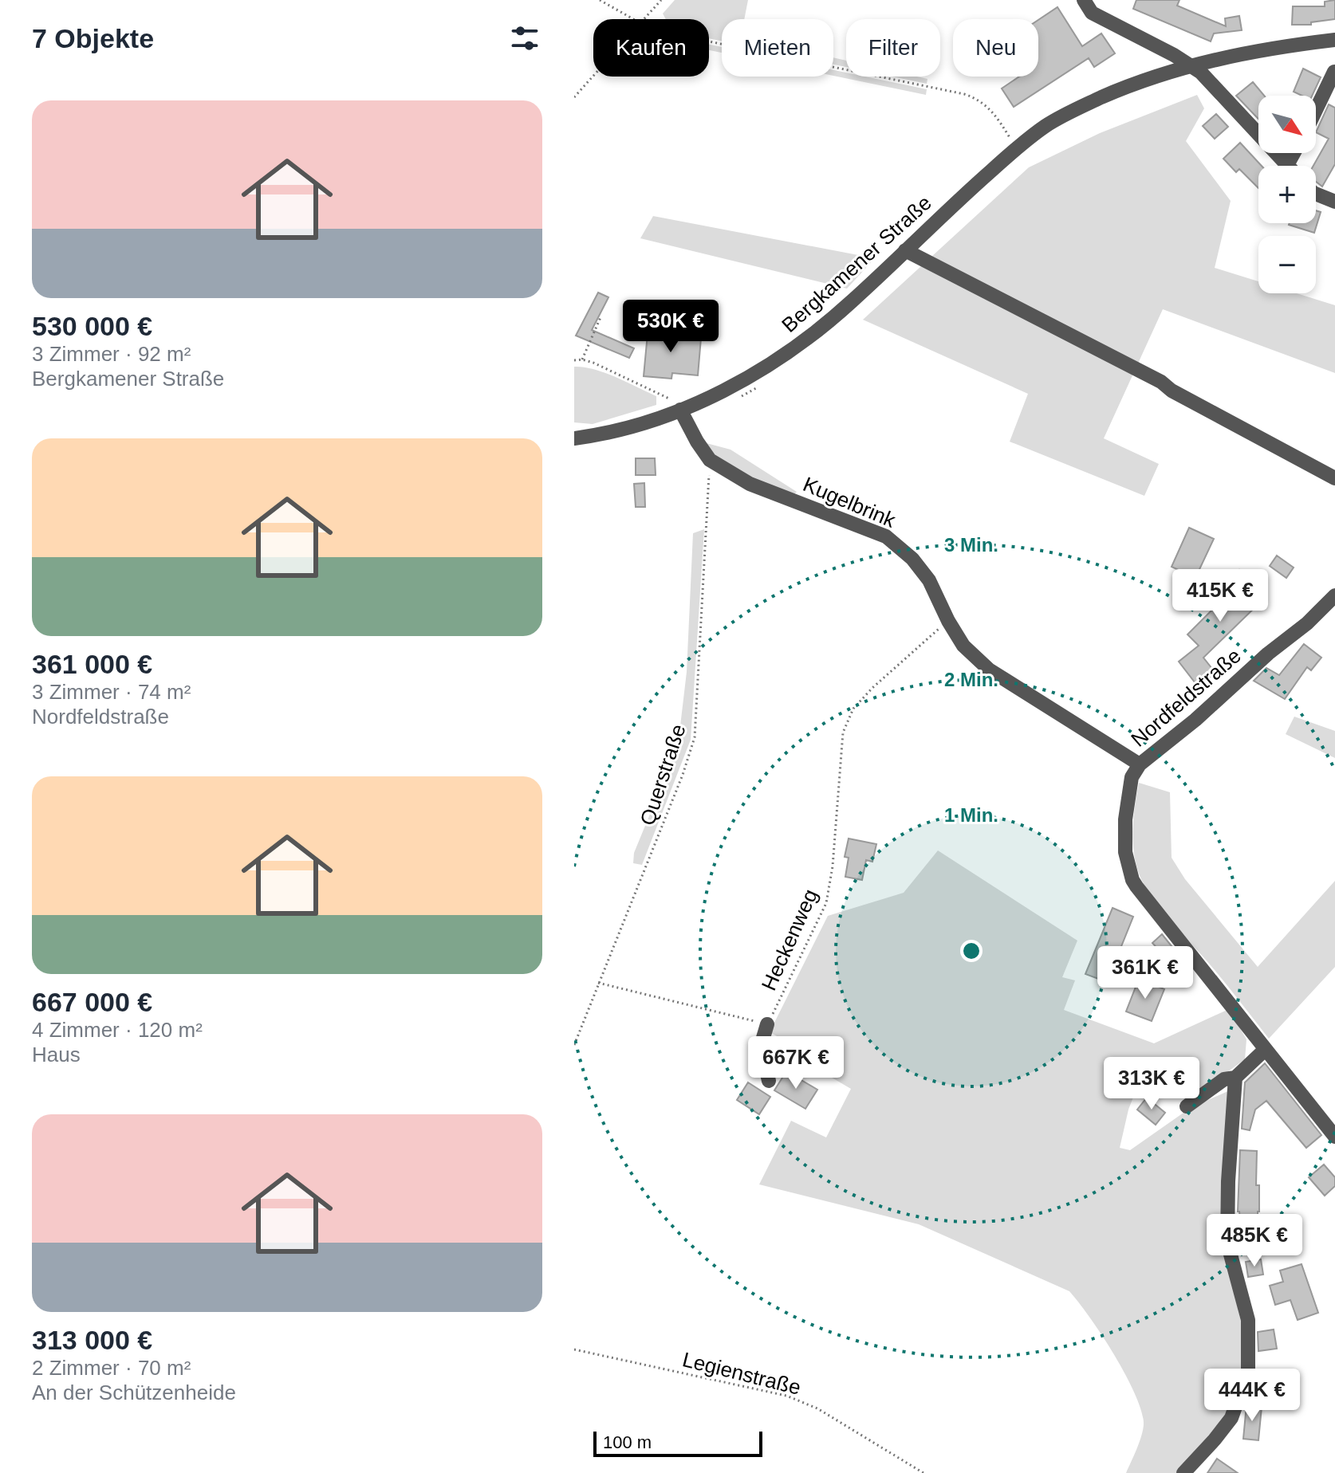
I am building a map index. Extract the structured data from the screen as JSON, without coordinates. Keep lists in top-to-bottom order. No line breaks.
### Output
{"streets":{"street":["Bergkamener Straße","Kugelbrink","Nordfeldstraße"],"path":["Querstraße","Heckenweg","Legienstraße"]},"crossings":[["Bergkamener Straße","Kugelbrink"],["Kugelbrink","Nordfeldstraße"],["Kugelbrink","Querstraße"],["Kugelbrink","Heckenweg"]],"scale_bar":"100 m","north":"bottom right","page":{"heading":"7 Objekte","chip":["Kaufen","Mieten","Filter","Neu"],"list":[{"name":"530 000 €","note":"3 Zimmer · 92 m² · Bergkamener Straße"},{"name":"361 000 €","note":"3 Zimmer · 74 m² · Nordfeldstraße"},{"name":"667 000 €","note":"4 Zimmer · 120 m² · Haus"},{"name":"313 000 €","note":"2 Zimmer · 70 m² · An der Schützenheide"}],"map_buttons":["+","−"],"price":["530K €","415K €","361K €","667K €","313K €","485K €","444K €"],"scale":"100 m"},"rings":["3 Min.","2 Min.","1 Min."]}
